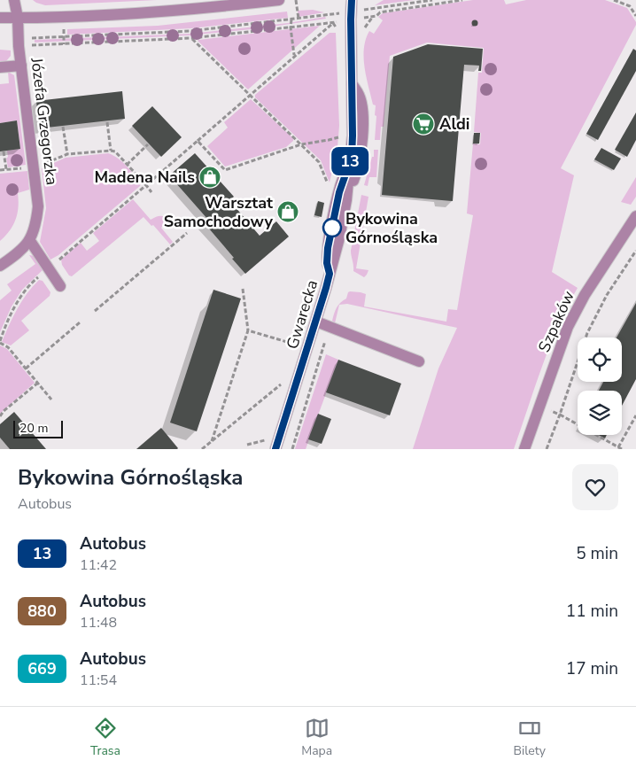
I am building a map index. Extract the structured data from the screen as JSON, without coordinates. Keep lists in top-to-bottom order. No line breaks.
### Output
{"streets":{"street":["Józefa Grzegorzka","Gwarecka","Szpaków"]},"places":{"supermarket":["Aldi"],"shop":["Madena Nails","Warsztat Samochodowy"],"other":["Bykowina Górnośląska"]},"lines":["bus line 13"],"scale_bar":"20 m","page":{"on_map":"13","scale":"20 m","heading":["Bykowina Górnośląska","Autobus"],"list":[{"mark":"13","name":"Autobus","note":"11:42","value":"5 min"},{"mark":"880","name":"Autobus","note":"11:48","value":"11 min"},{"mark":"669","name":"Autobus","note":"11:54","value":"17 min"}],"tabs":["Trasa","Mapa","Bilety"]}}
